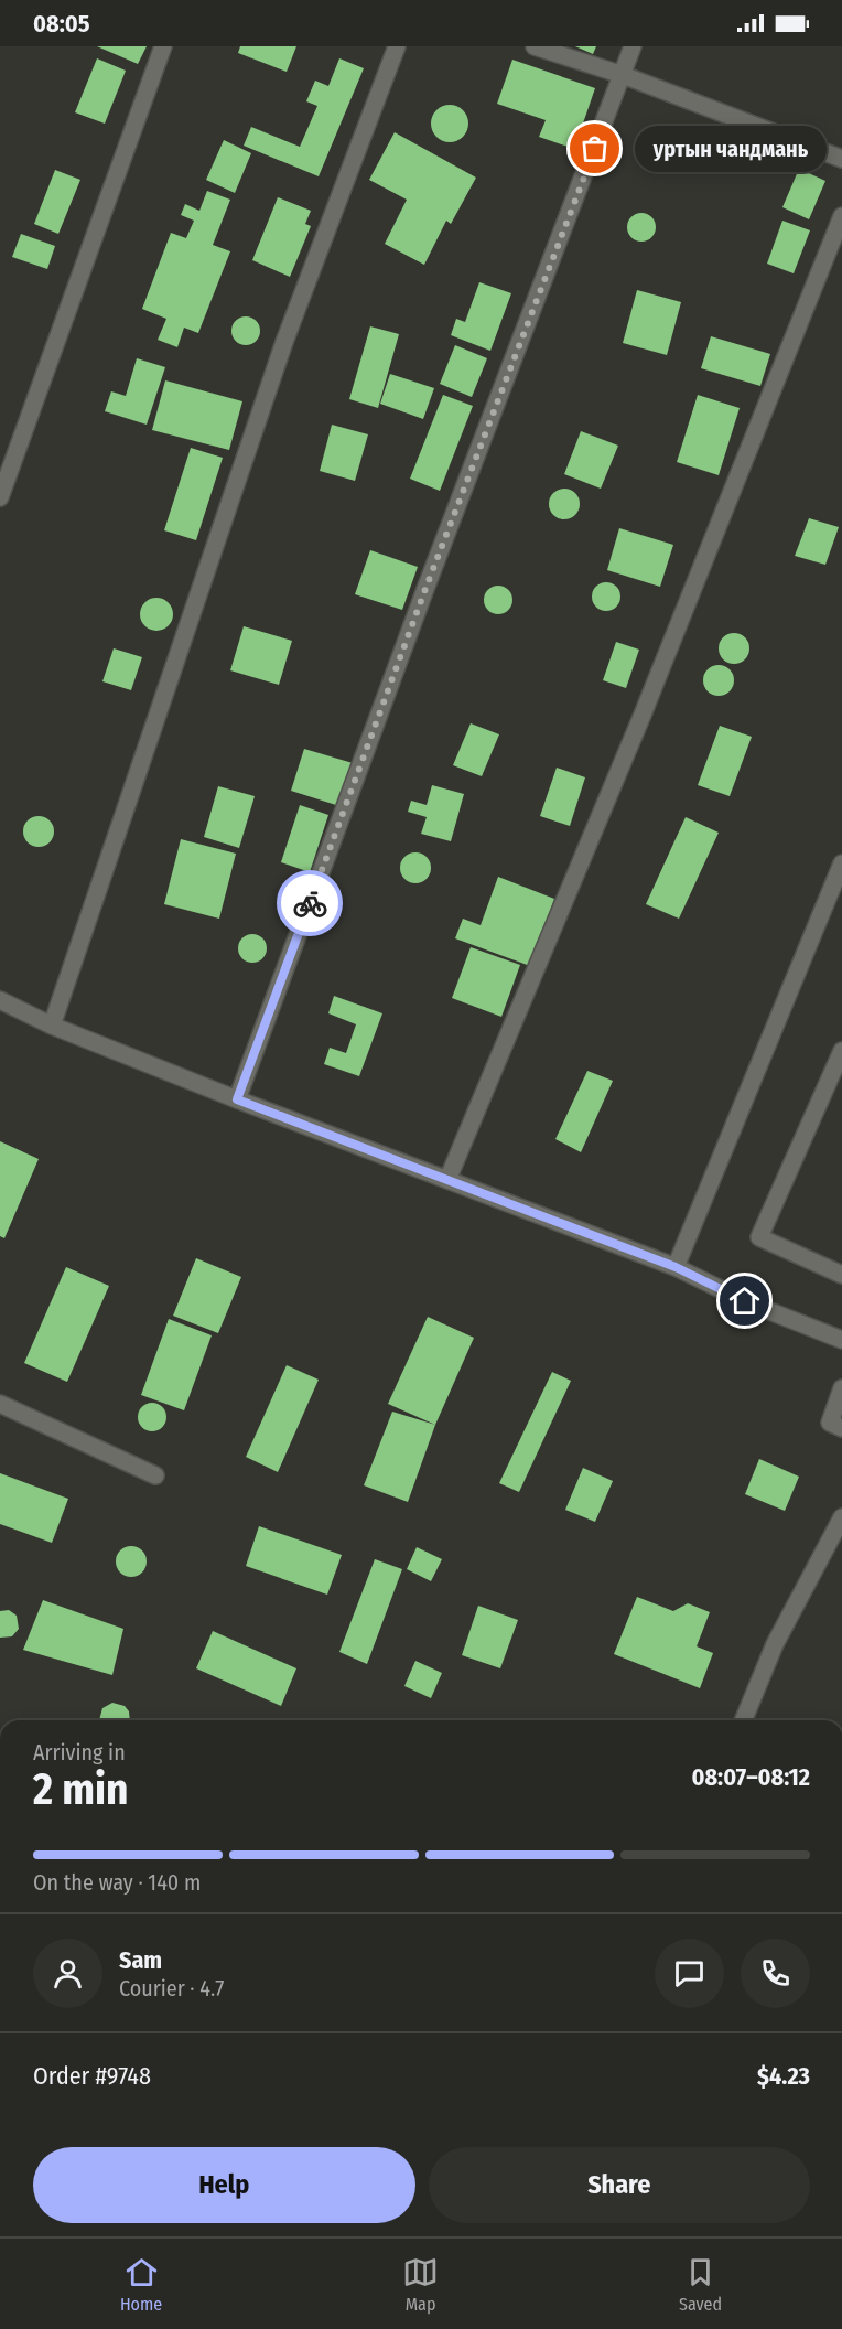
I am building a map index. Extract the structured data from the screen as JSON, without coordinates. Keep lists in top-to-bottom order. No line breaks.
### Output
{"places":["уртын чандмань"],"page":{"status":"08:05","bubble":"уртын чандмань","heading":["2 min","Arriving in","08:07–08:12"],"panel":["Sam","Courier · 4.7","Order #9748","$4.23"],"bar":"On the way · 140 m","buttons":["Help","Share"],"tabs":["Home","Map","Saved"]}}
